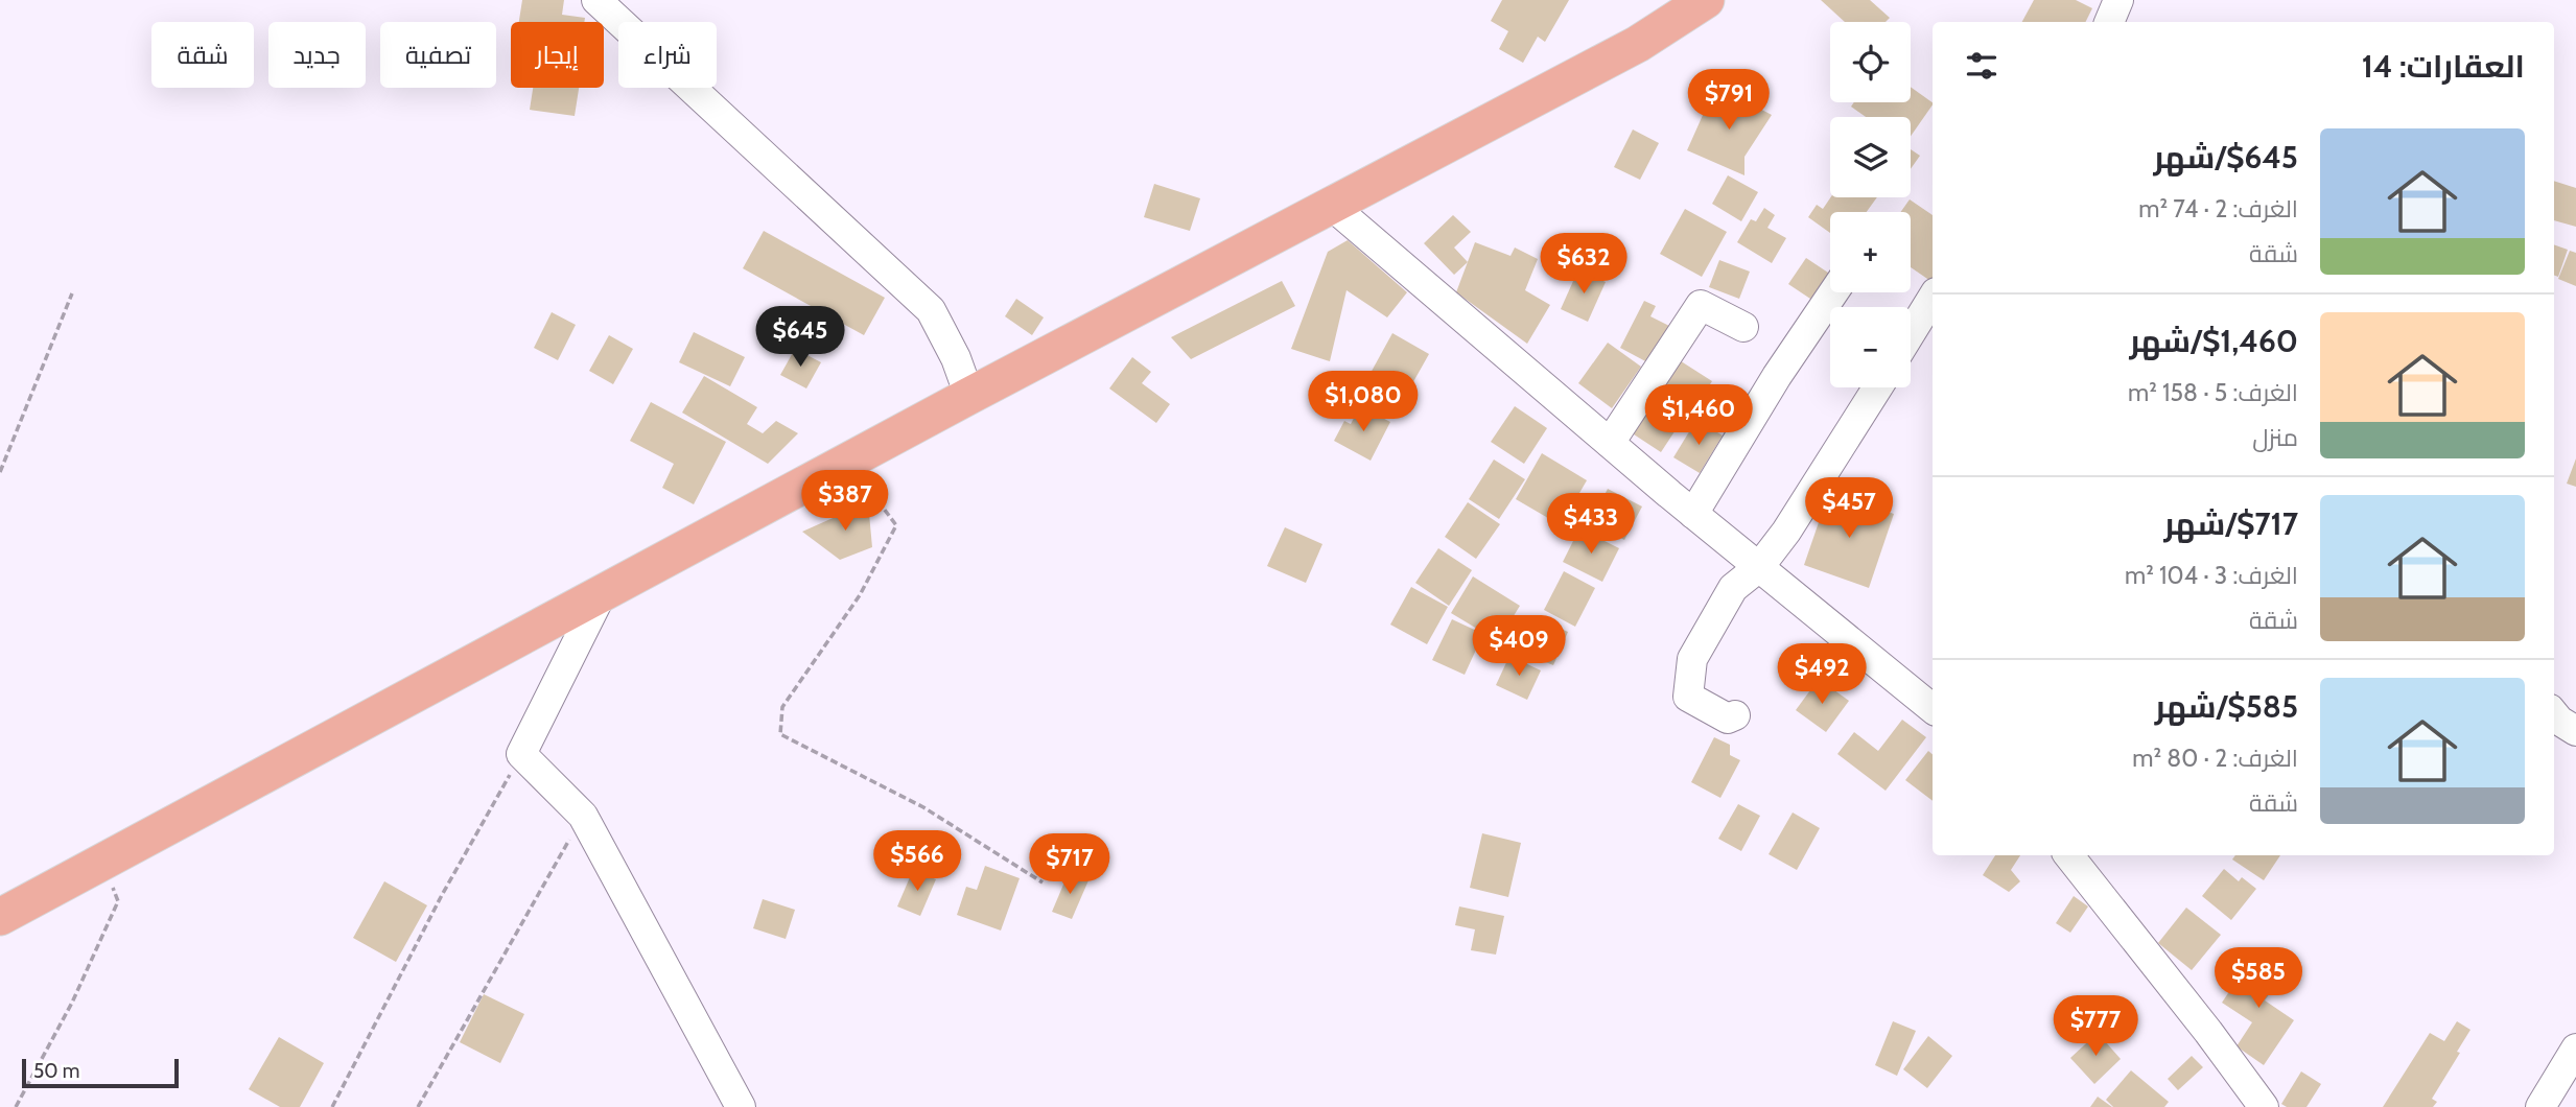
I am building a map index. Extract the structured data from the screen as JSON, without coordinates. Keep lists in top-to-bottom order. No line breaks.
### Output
{"scale_bar":"50 m","page":{"map_buttons":["+","−"],"chip":["شراء","إيجار","تصفية","جديد","شقة"],"heading":"العقارات: 14","price":["$791","$632","$645","$1,080","$1,460","$387","$457","$433","$409","$492","$566","$717","$585","$777"],"list":[{"name":"$645/شهر","note":"الغرف: 2 · 74 m² · شقة"},{"name":"$1,460/شهر","note":"الغرف: 5 · 158 m² · منزل"},{"name":"$717/شهر","note":"الغرف: 3 · 104 m² · شقة"},{"name":"$585/شهر","note":"الغرف: 2 · 80 m² · شقة"}],"scale":"50 m"}}
